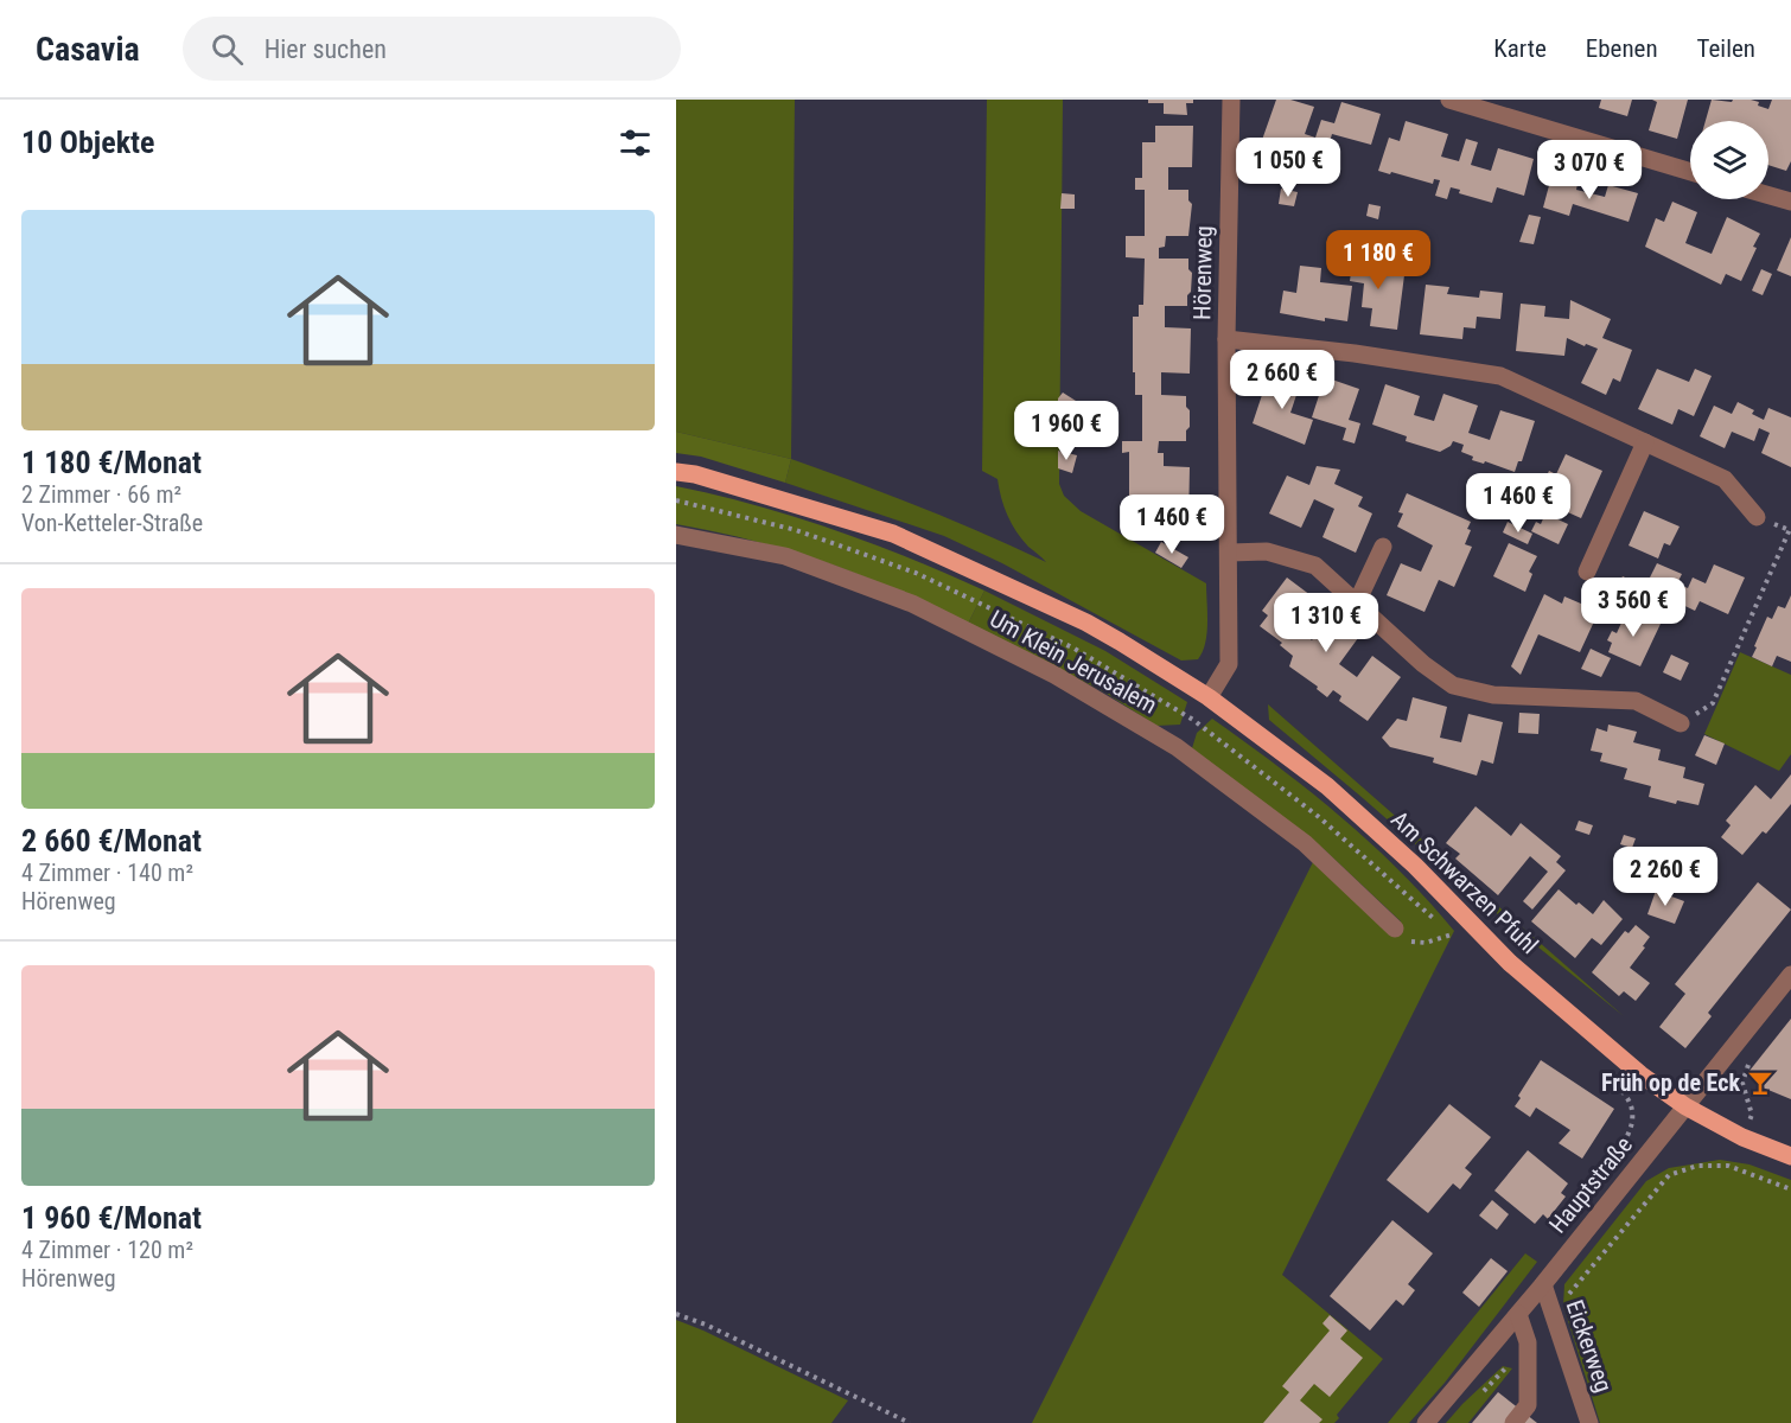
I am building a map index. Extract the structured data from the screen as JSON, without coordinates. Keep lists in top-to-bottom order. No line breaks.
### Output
{"streets":{"main road":["Am Schwarzen Pfuhl"],"street":["Hörenweg","Um Klein Jerusalem","Hauptstraße","Eickerweg"]},"crossings":[["Hörenweg","Am Schwarzen Pfuhl"],["Am Schwarzen Pfuhl","Hauptstraße"],["Hauptstraße","Eickerweg"]],"places":{"bar":["Früh op de Eck"]},"page":{"header":"Casavia","search":"Hier suchen","nav":["Karte","Ebenen","Teilen"],"heading":"10 Objekte","price":["1 050 €","3 070 €","1 180 €","2 660 €","1 960 €","1 460 €","1 460 €","3 560 €","1 310 €","2 260 €"],"list":[{"name":"1 180 €/Monat","note":"2 Zimmer · 66 m² · Von-Ketteler-Straße"},{"name":"2 660 €/Monat","note":"4 Zimmer · 140 m² · Hörenweg"},{"name":"1 960 €/Monat","note":"4 Zimmer · 120 m² · Hörenweg"}]}}
